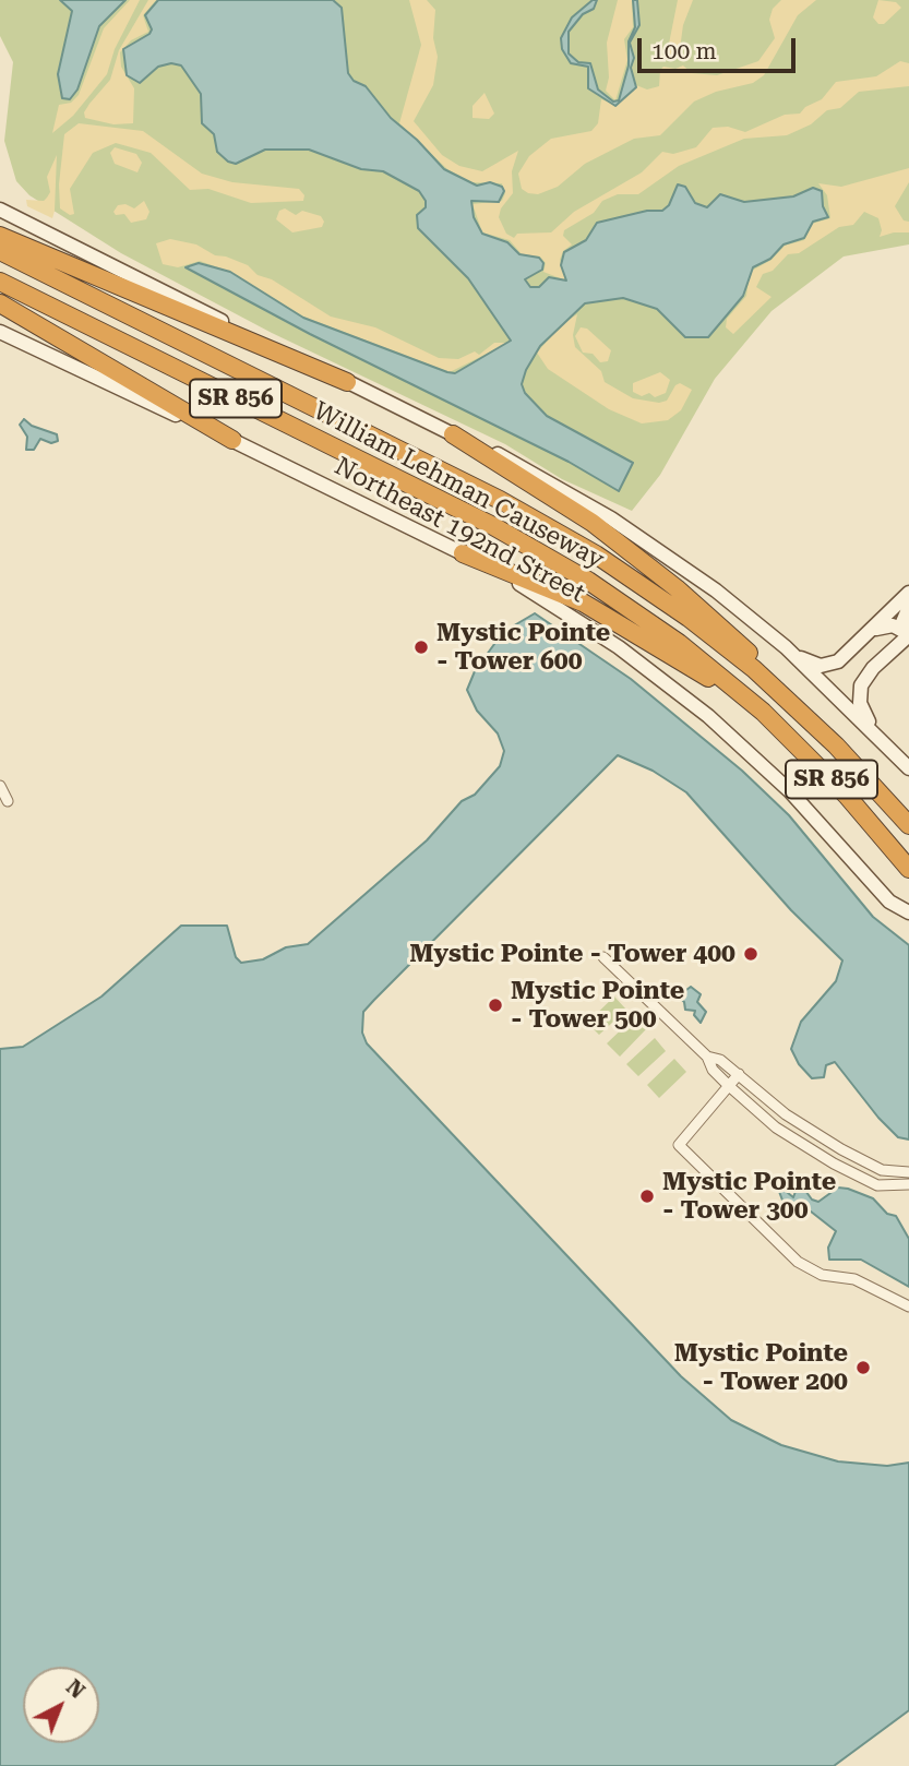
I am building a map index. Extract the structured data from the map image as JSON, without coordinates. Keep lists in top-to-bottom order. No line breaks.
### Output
{"streets":{"highway":["SR 856","William Lehman Causeway"],"street":["Northeast 192nd Street"]},"places":["Mystic Pointe - Tower 600","Mystic Pointe - Tower 400","Mystic Pointe - Tower 500","Mystic Pointe - Tower 300","Mystic Pointe - Tower 200"],"scale_bar":"100 m","north":"top right"}
